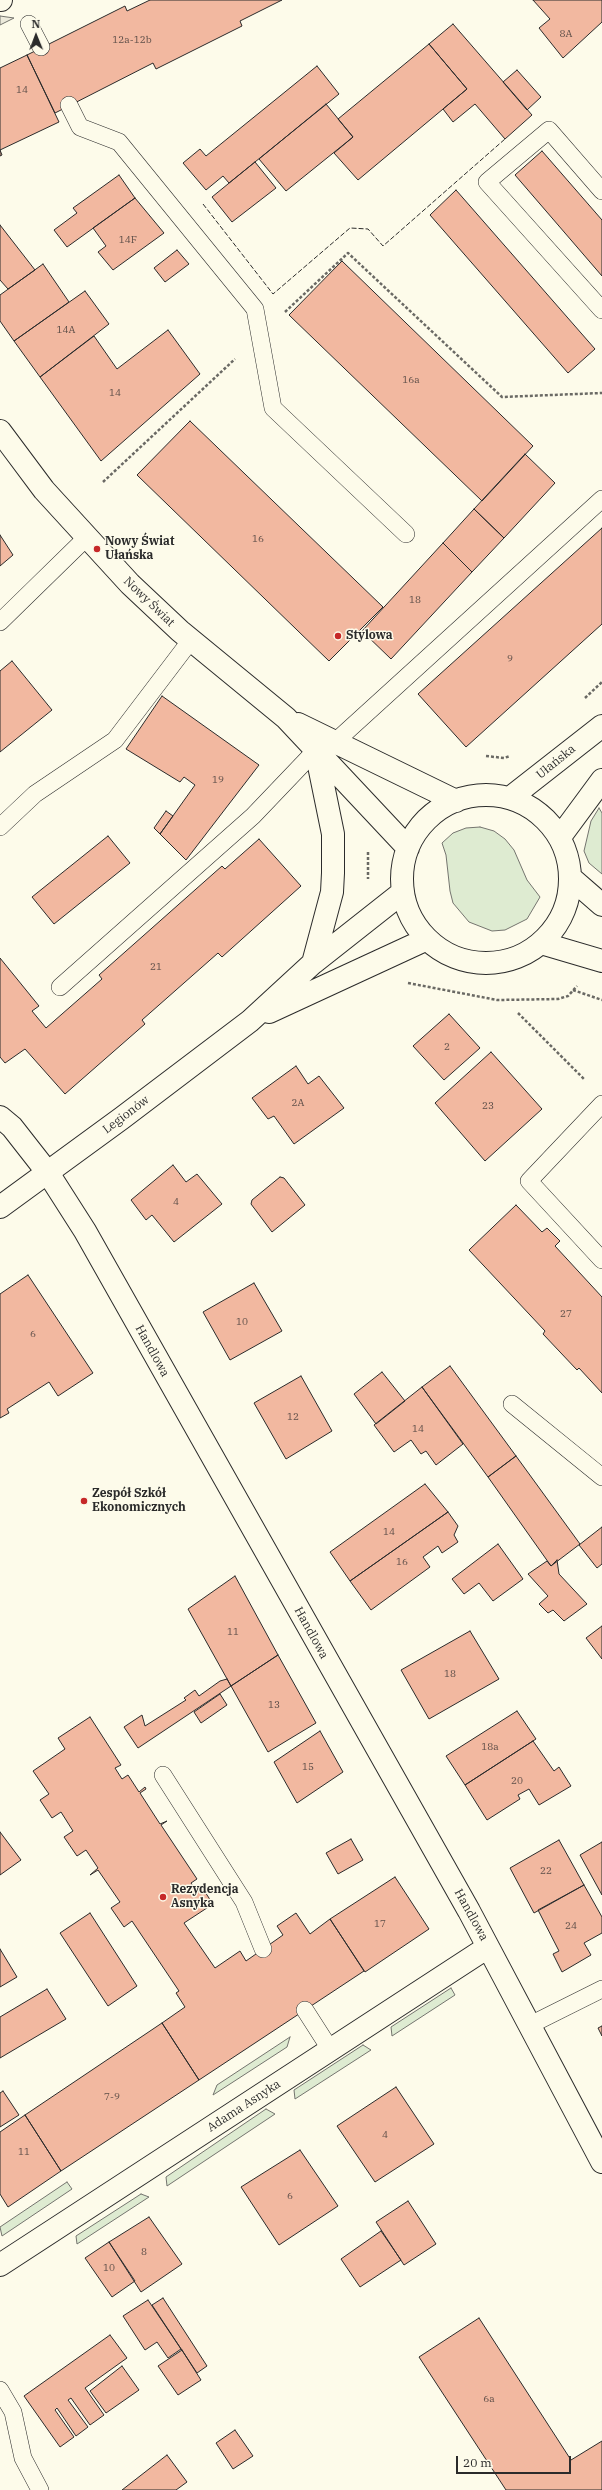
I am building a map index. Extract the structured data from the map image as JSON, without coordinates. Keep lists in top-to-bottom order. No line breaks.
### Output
{"streets":{"street":["Nowy Świat","Ułańska","Legionów","Handlowa","Adama Asnyka"]},"crossings":[["Legionów","Handlowa"],["Handlowa","Adama Asnyka"]],"places":["Nowy Świat Ułańska","Stylowa","Zespół Szkół Ekonomicznych","Rezydencja Asnyka"],"house_numbers":["8A","12a-12b","14","14F","14A","16a","14","16","18","9","19","21","2","2A","23","4","27","10","6","12","14","14","16","11","18","13","18a","15","20","22","17","24","7-9","4","11","6","8","10","6a"],"scale_bar":"20 m","north":"top"}
